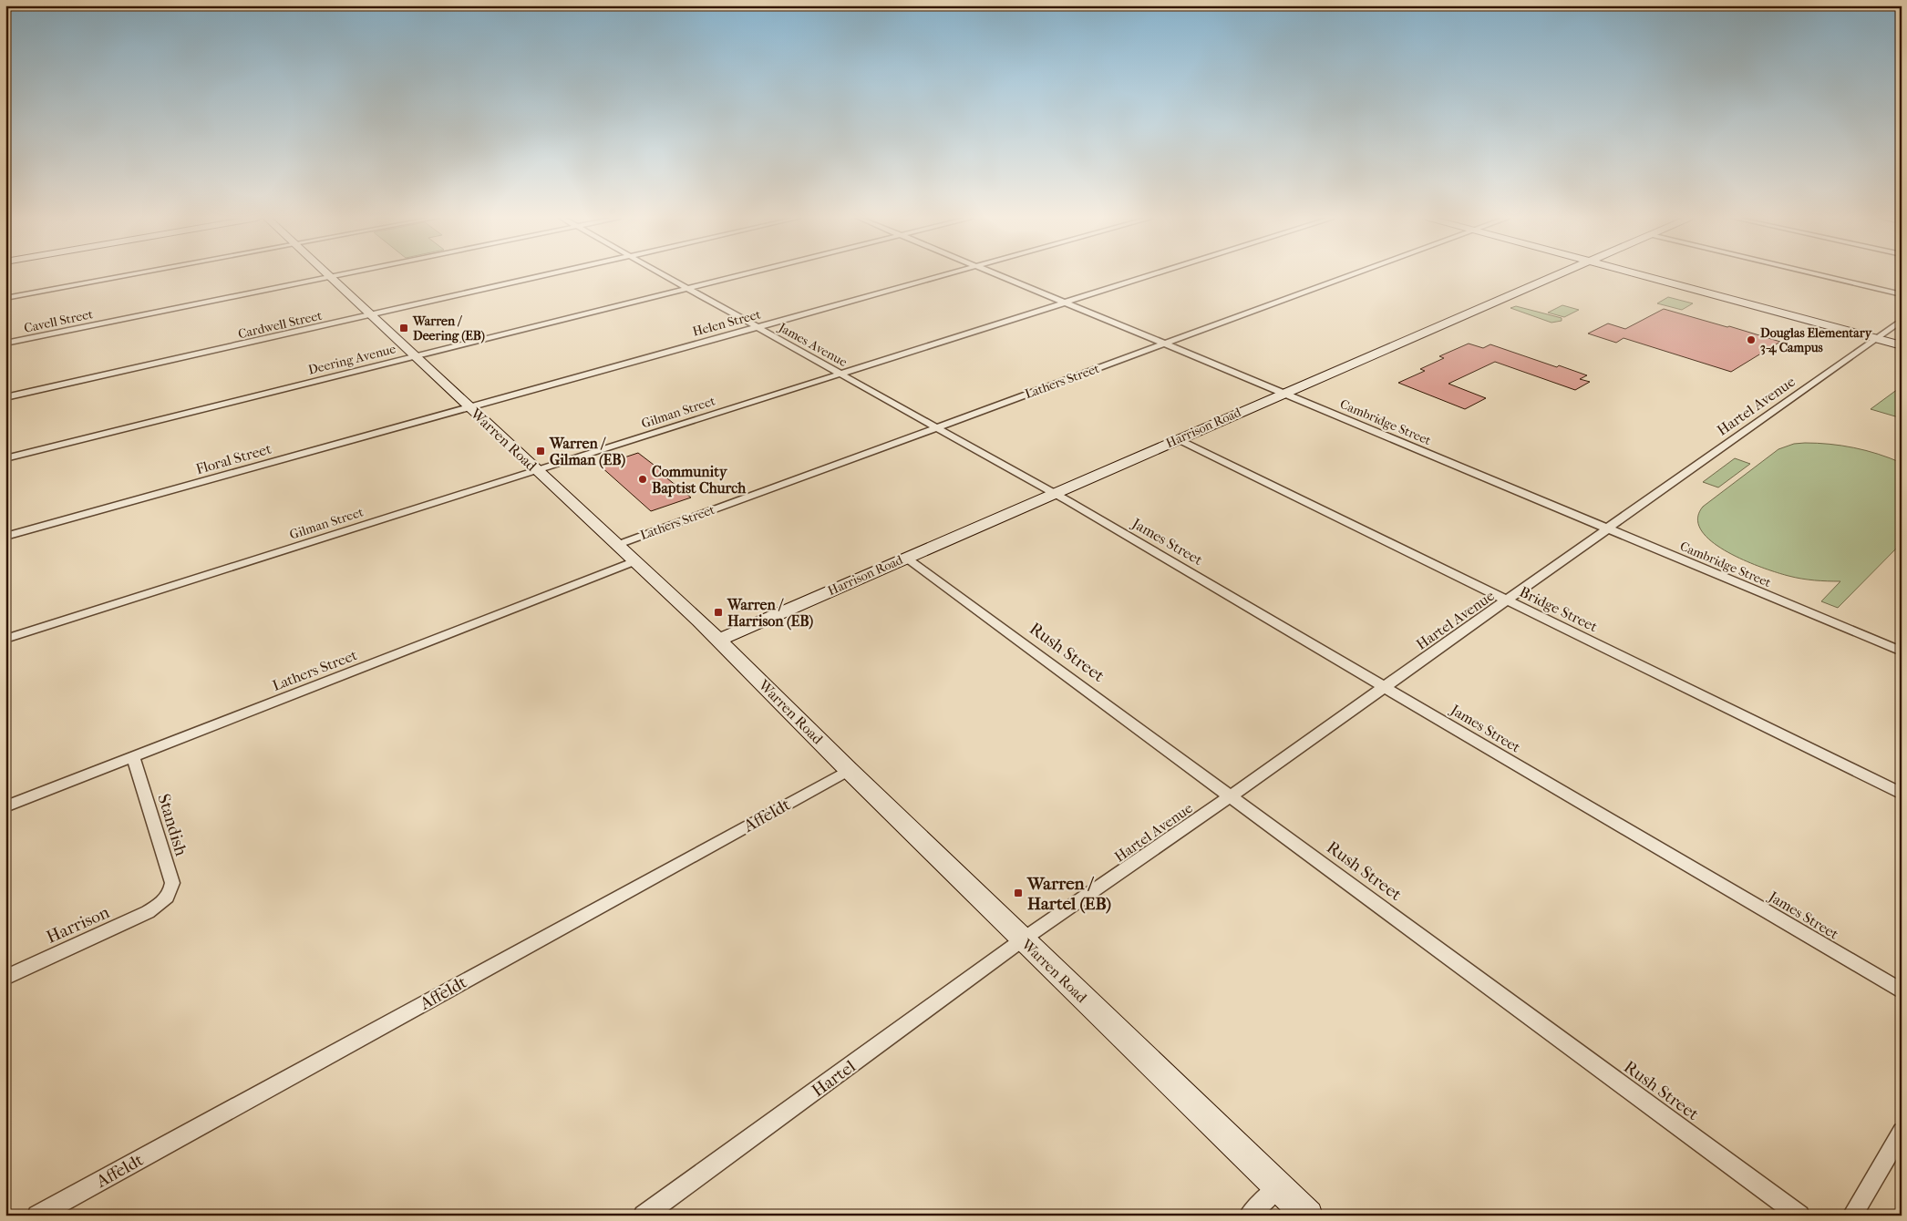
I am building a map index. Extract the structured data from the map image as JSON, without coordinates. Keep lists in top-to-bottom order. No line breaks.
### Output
{"streets":{"main road":["Harrison Road","Warren Road"],"street":["Cavell Street","Helen Street","Cardwell Street","James Avenue","Deering Avenue","Lathers Street","Hartel Avenue","Gilman Street","Cambridge Street","Floral Street","James Street","Bridge Street","Rush Street","Affeldt","Standish","Harrison","Hartel"]},"crossings":[["Cavell Street","Warren Road"],["Helen Street","James Avenue"],["Helen Street","Warren Road"],["Helen Street","Floral Street"],["Cardwell Street","Warren Road"],["James Avenue","Deering Avenue"],["James Avenue","Lathers Street"],["James Avenue","Gilman Street"],["James Avenue","Harrison Road"],["James Avenue","James Street"],["Deering Avenue","Warren Road"],["Lathers Street","Cambridge Street"],["Lathers Street","Warren Road"],["Lathers Street","Standish"],["Hartel Avenue","Cambridge Street"],["Hartel Avenue","Warren Road"],["Hartel Avenue","James Street"],["Hartel Avenue","Bridge Street"],["Hartel Avenue","Rush Street"],["Hartel Avenue","Hartel"],["Gilman Street","Cambridge Street"],["Gilman Street","Warren Road"],["Cambridge Street","Harrison Road"],["Harrison Road","Warren Road"],["Harrison Road","James Street"],["Harrison Road","Bridge Street"],["Harrison Road","Rush Street"],["Warren Road","Floral Street"],["Warren Road","Affeldt"],["Warren Road","Hartel"],["Standish","Harrison"]],"places":{"transit":["Warren / Deering (EB)","Warren / Gilman (EB)","Warren / Harrison (EB)","Warren / Hartel (EB)"],"other":["Douglas Elementary 3-4 Campus","Community Baptist Church"]}}
